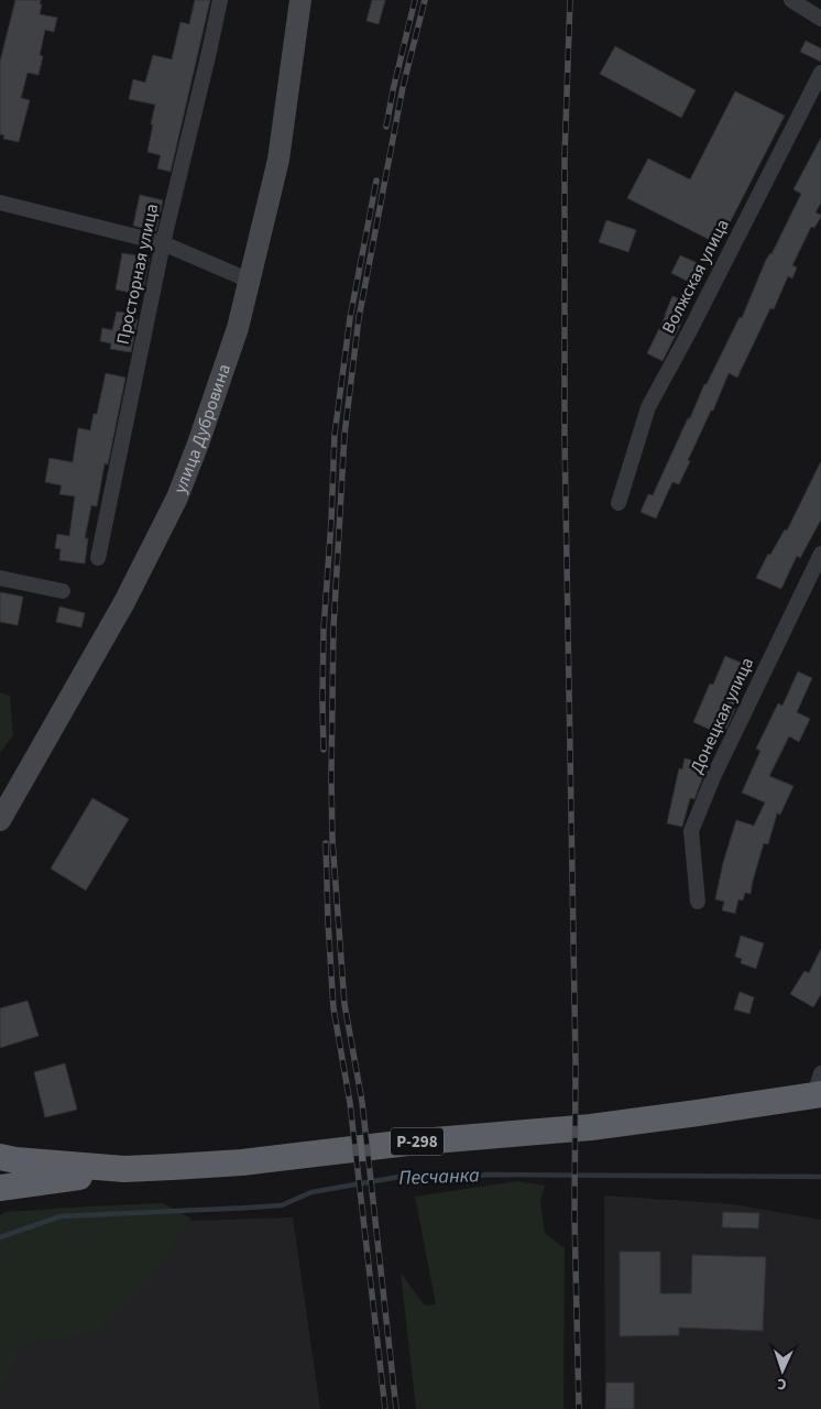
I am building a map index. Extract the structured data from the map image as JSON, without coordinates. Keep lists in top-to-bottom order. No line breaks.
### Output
{"streets":{"highway":["Р-298"],"main road":["улица Дубровина"],"street":["Просторная улица","Волжская улица","Донецкая улица"]},"water":["Песчанка"],"north":"bottom"}
